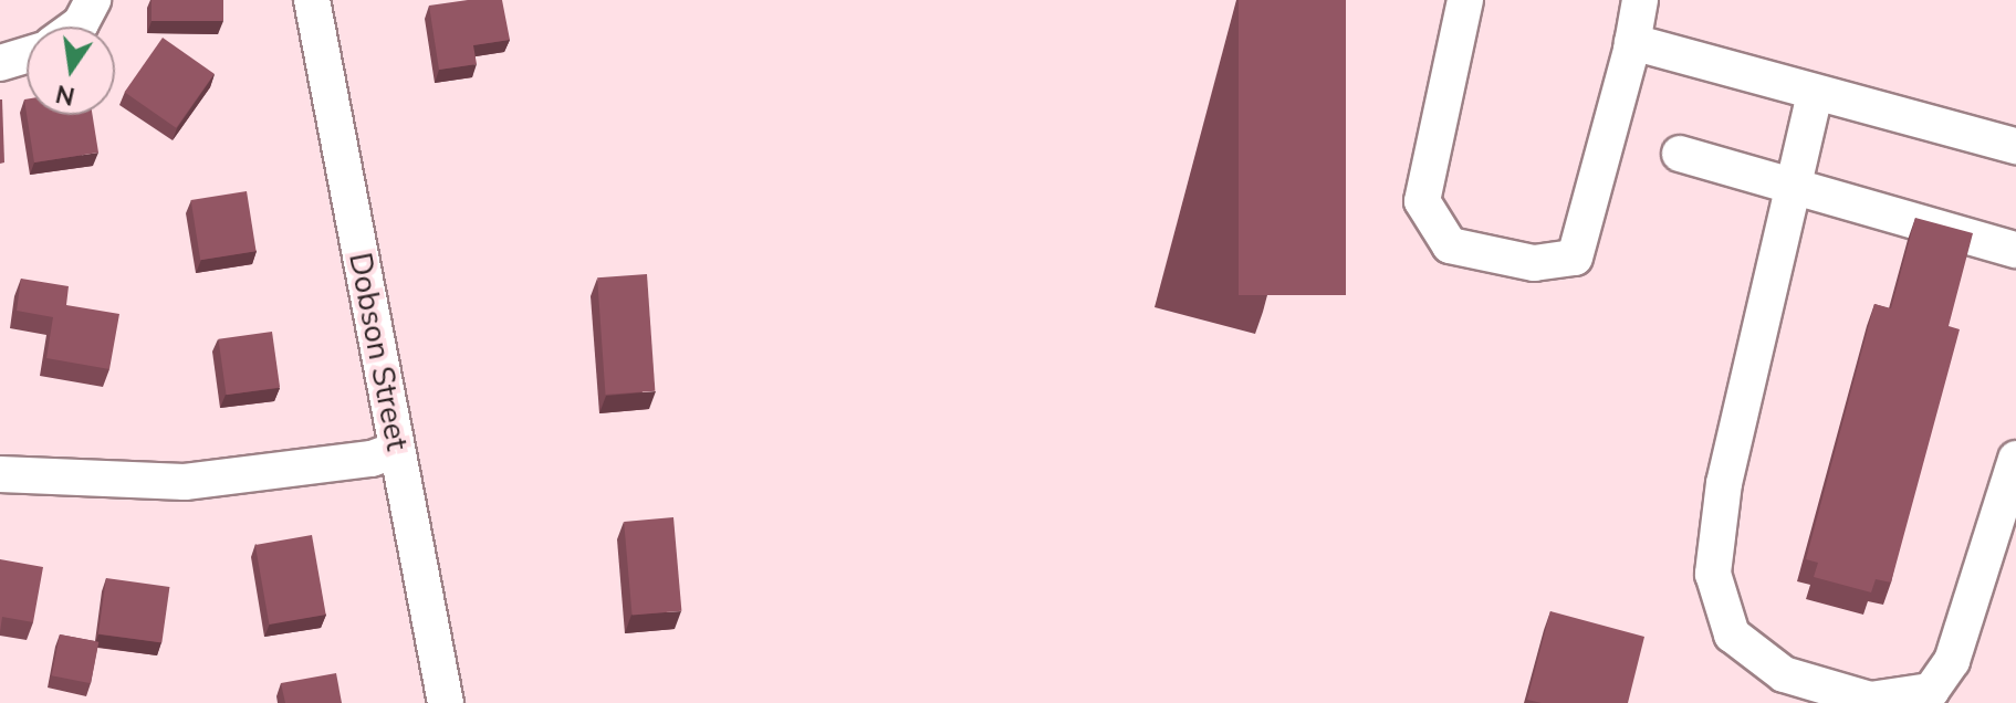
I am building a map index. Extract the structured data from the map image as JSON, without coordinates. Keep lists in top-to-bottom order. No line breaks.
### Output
{"streets":{"street":["Dobson Street"]},"north":"bottom"}
